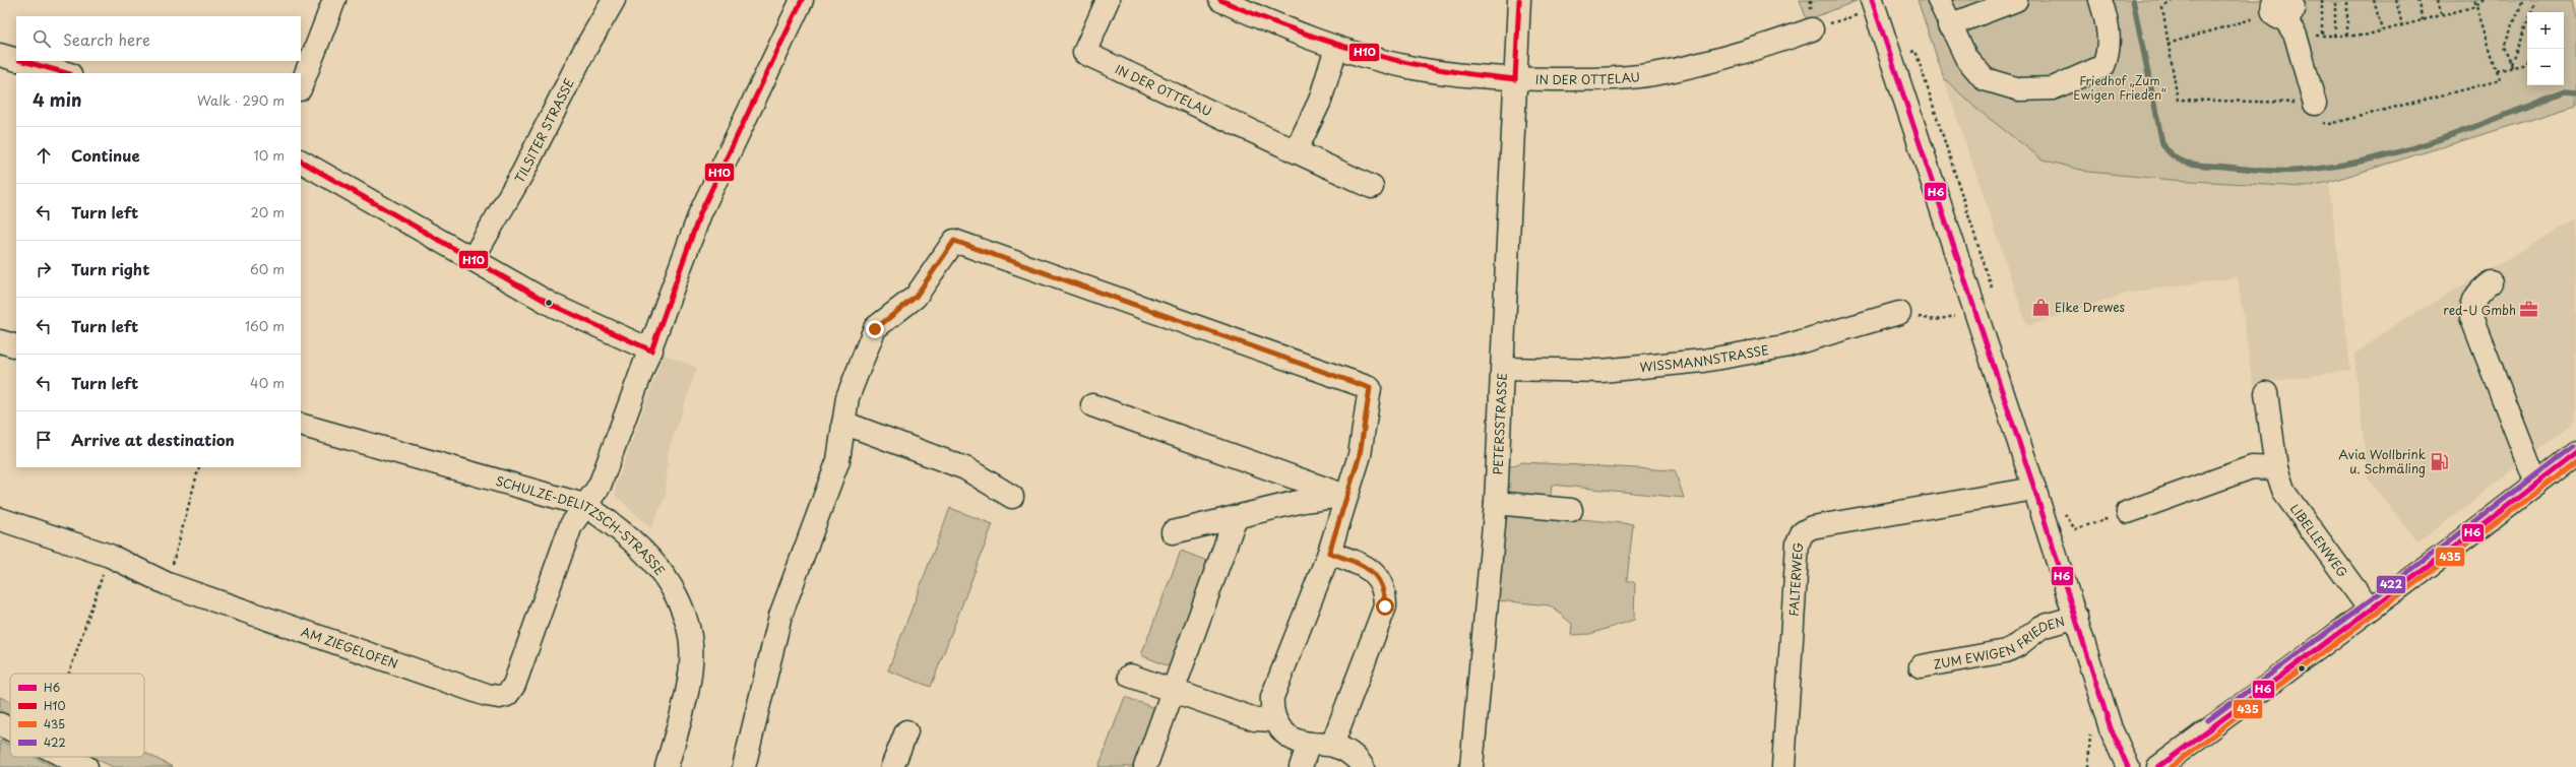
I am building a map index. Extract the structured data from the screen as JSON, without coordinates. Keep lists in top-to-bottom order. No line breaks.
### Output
{"streets":{"street":["IN DER OTTELAU","TILSITER STRASSE","WISSMANNSTRASSE","PETERSSTRASSE","SCHULZE-DELITZSCH-STRASSE","LIBELLENWEG","FALTERWEG","ZUM EWIGEN FRIEDEN","AM ZIEGELOFEN"]},"crossings":[["IN DER OTTELAU","PETERSSTRASSE"],["WISSMANNSTRASSE","PETERSSTRASSE"],["SCHULZE-DELITZSCH-STRASSE","AM ZIEGELOFEN"],["FALTERWEG","ZUM EWIGEN FRIEDEN"]],"parks":["Friedhof „Zum Ewigen Frieden“"],"places":{"shop":["Elke Drewes"],"office":["red-U Gmbh"],"fuel station":["Avia Wollbrink u. Schmäling"]},"lines":["transit line H6","transit line H10","transit line 422","transit line 435"],"legend":["H6","H10","435","422"],"page":{"map_buttons":["+","−"],"search":"Search here","heading":["4 min","Walk · 290 m"],"list":[["Continue","10 m"],["Turn left","20 m"],["Turn right","60 m"],["Turn left","160 m"],["Turn left","40 m"],"Arrive at destination"]}}
